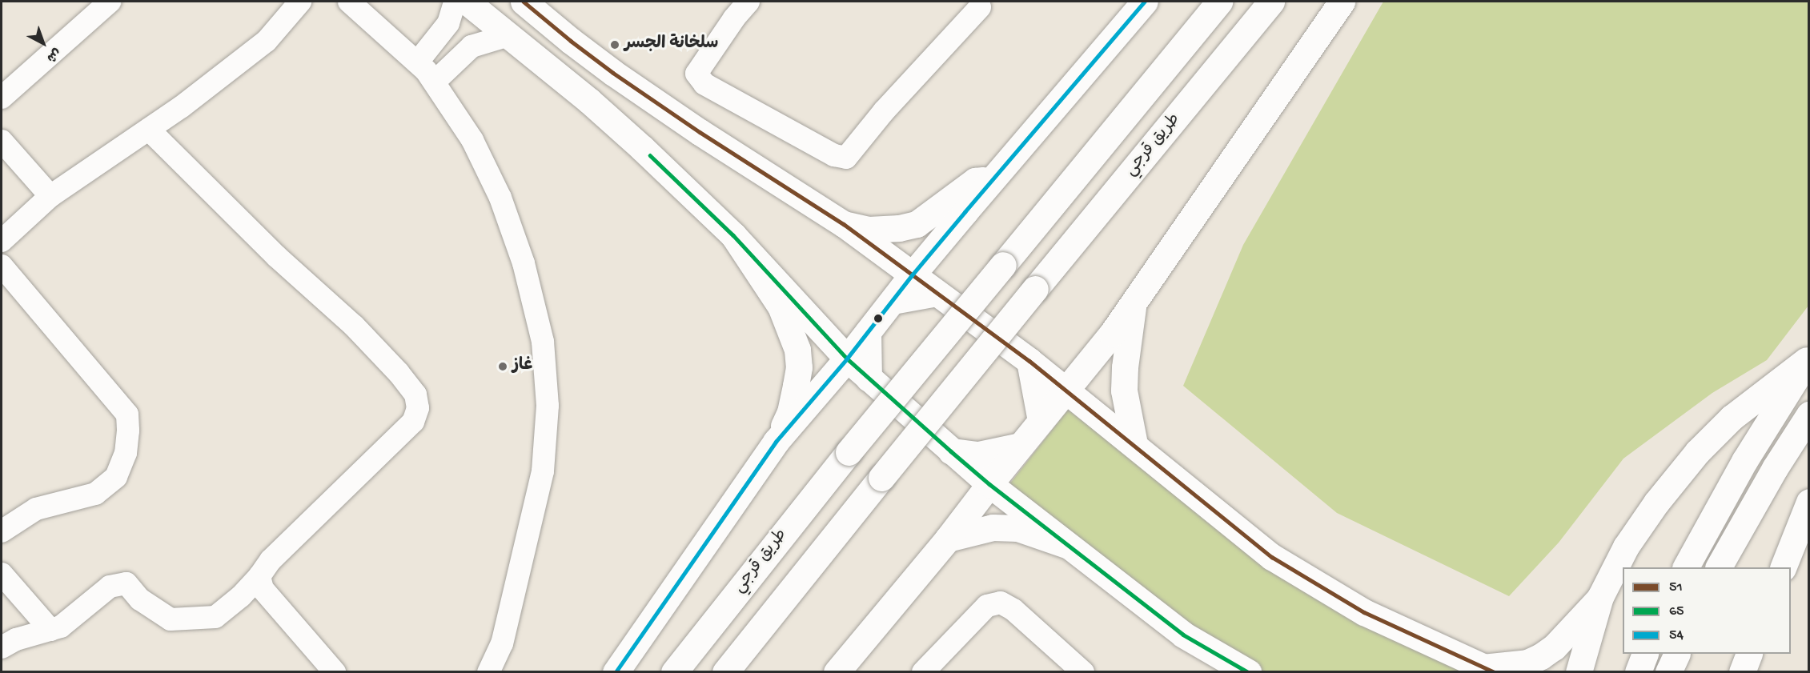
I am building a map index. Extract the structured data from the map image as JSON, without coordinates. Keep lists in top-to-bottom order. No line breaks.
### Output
{"streets":{"main road":["طريق قرجي"]},"places":["سلخانة الجسر","غاز"],"lines":["transit line 51","transit line 54","transit line 65"],"legend":["51","65","54"],"north":"bottom right"}
